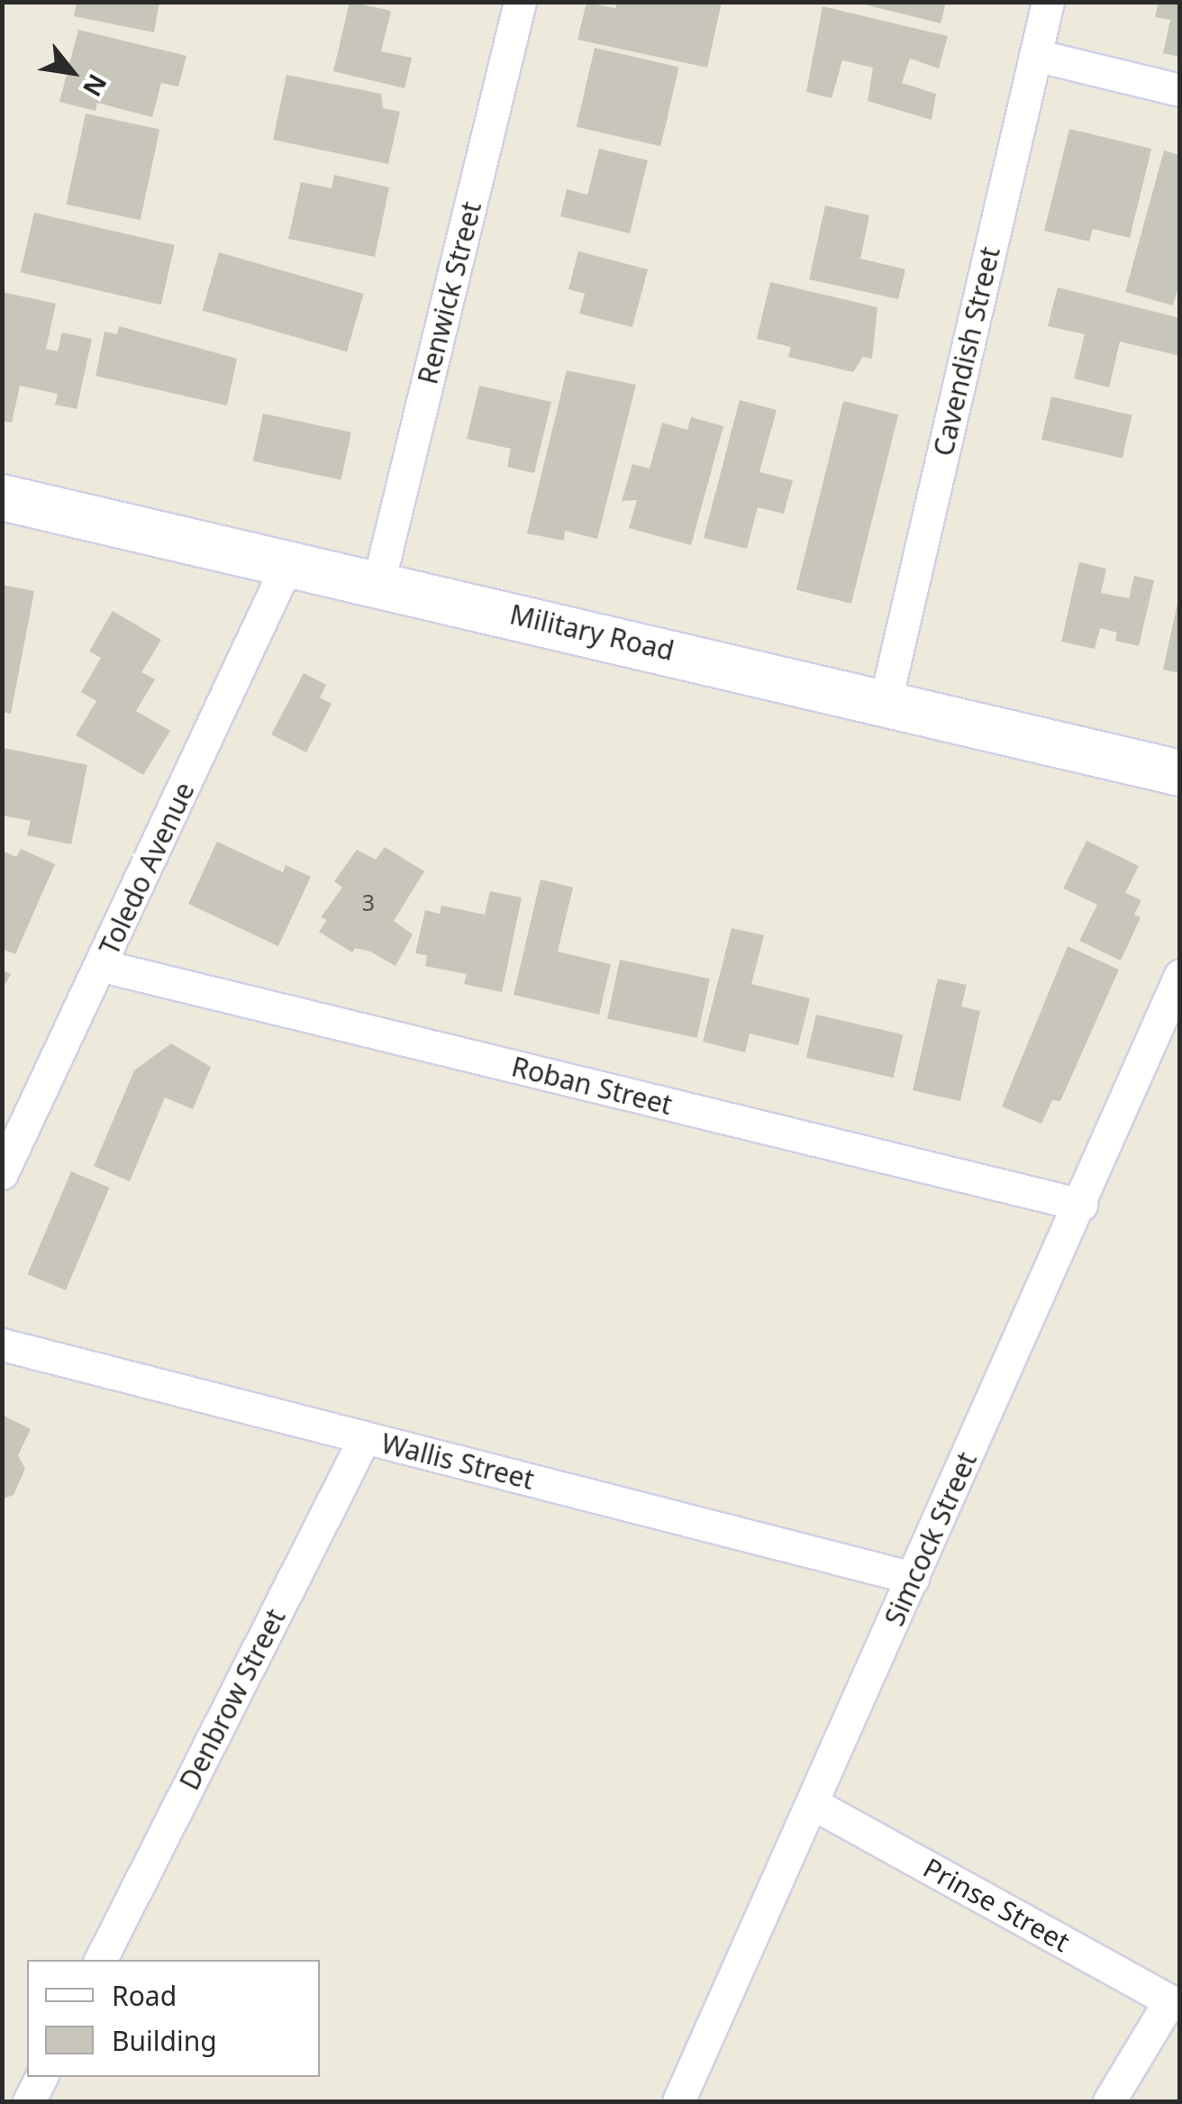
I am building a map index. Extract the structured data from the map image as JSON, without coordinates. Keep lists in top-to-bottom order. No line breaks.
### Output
{"streets":{"street":["Renwick Street","Cavendish Street","Military Road","Toledo Avenue","Roban Street","Wallis Street","Simcock Street","Denbrow Street","Prinse Street"]},"crossings":[["Renwick Street","Military Road"],["Cavendish Street","Military Road"],["Military Road","Toledo Avenue"],["Toledo Avenue","Roban Street"],["Roban Street","Simcock Street"],["Wallis Street","Simcock Street"],["Wallis Street","Denbrow Street"],["Simcock Street","Prinse Street"]],"house_numbers":["3"],"legend":["Road","Building"],"north":"bottom right"}
